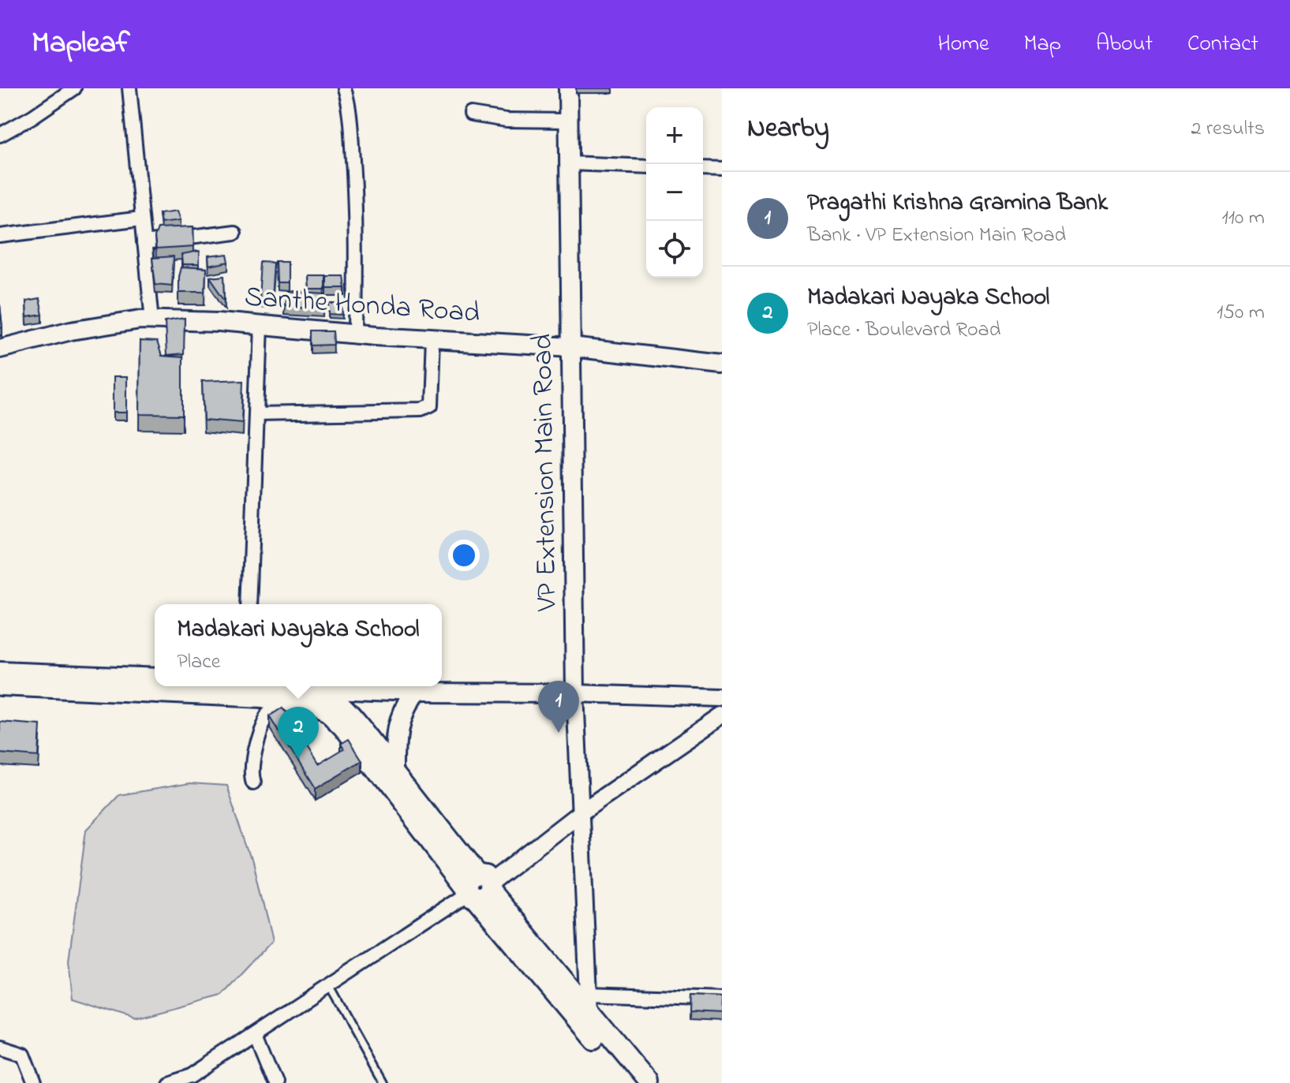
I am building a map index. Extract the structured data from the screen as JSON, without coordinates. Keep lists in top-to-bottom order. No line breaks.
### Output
{"streets":{"main road":["Santhe Honda Road","VP Extension Main Road"]},"crossings":[["Santhe Honda Road","VP Extension Main Road"]],"page":{"header":"Mapleaf","nav":["Home","Map","About","Contact"],"heading":["Nearby","2 results"],"map_buttons":["+","−"],"list":[{"mark":"1","name":"Pragathi Krishna Gramina Bank","note":"Bank · VP Extension Main Road","value":"110 m"},{"mark":"2","name":"Madakari Nayaka School","note":"Place · Boulevard Road","value":"150 m"}],"popup":["Madakari Nayaka School","Place"],"pins":["1","2"]}}
